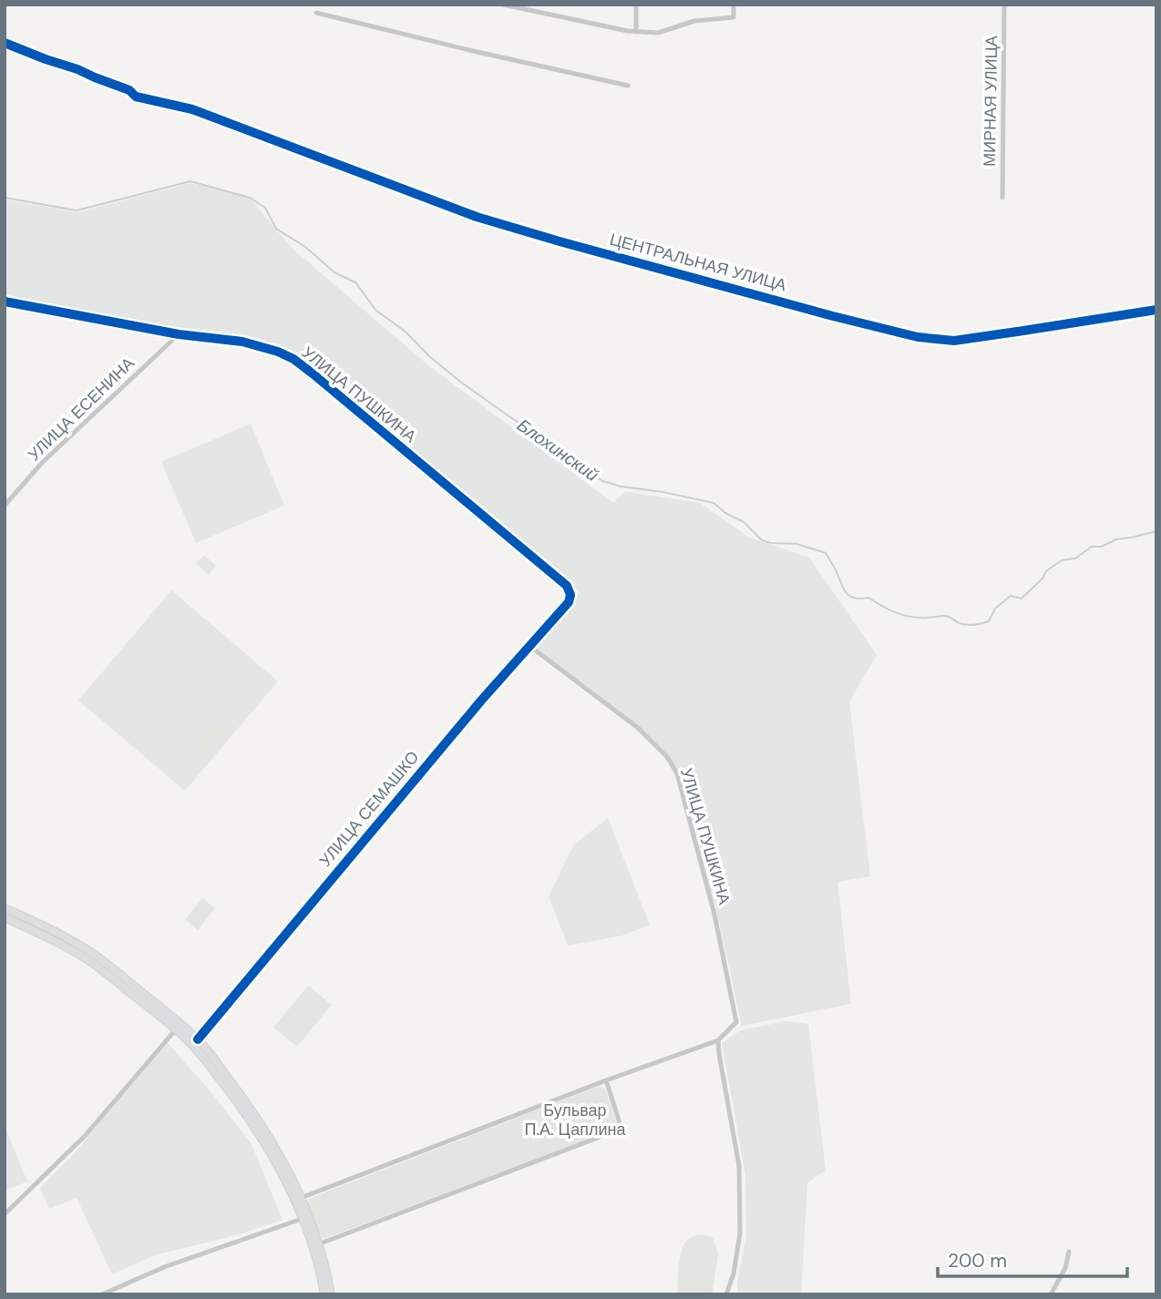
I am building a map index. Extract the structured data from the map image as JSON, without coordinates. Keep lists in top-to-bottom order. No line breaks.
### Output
{"streets":{"street":["МИРНАЯ УЛИЦА","ЦЕНТРАЛЬНАЯ УЛИЦА","УЛИЦА ПУШКИНА","УЛИЦА ЕСЕНИНА","УЛИЦА СЕМАШКО"]},"crossings":[["УЛИЦА ПУШКИНА","УЛИЦА ЕСЕНИНА"],["УЛИЦА ПУШКИНА","УЛИЦА СЕМАШКО"]],"water":["Блохинский"],"parks":["Бульвар П.А. Цаплина"],"scale_bar":"200 m"}
